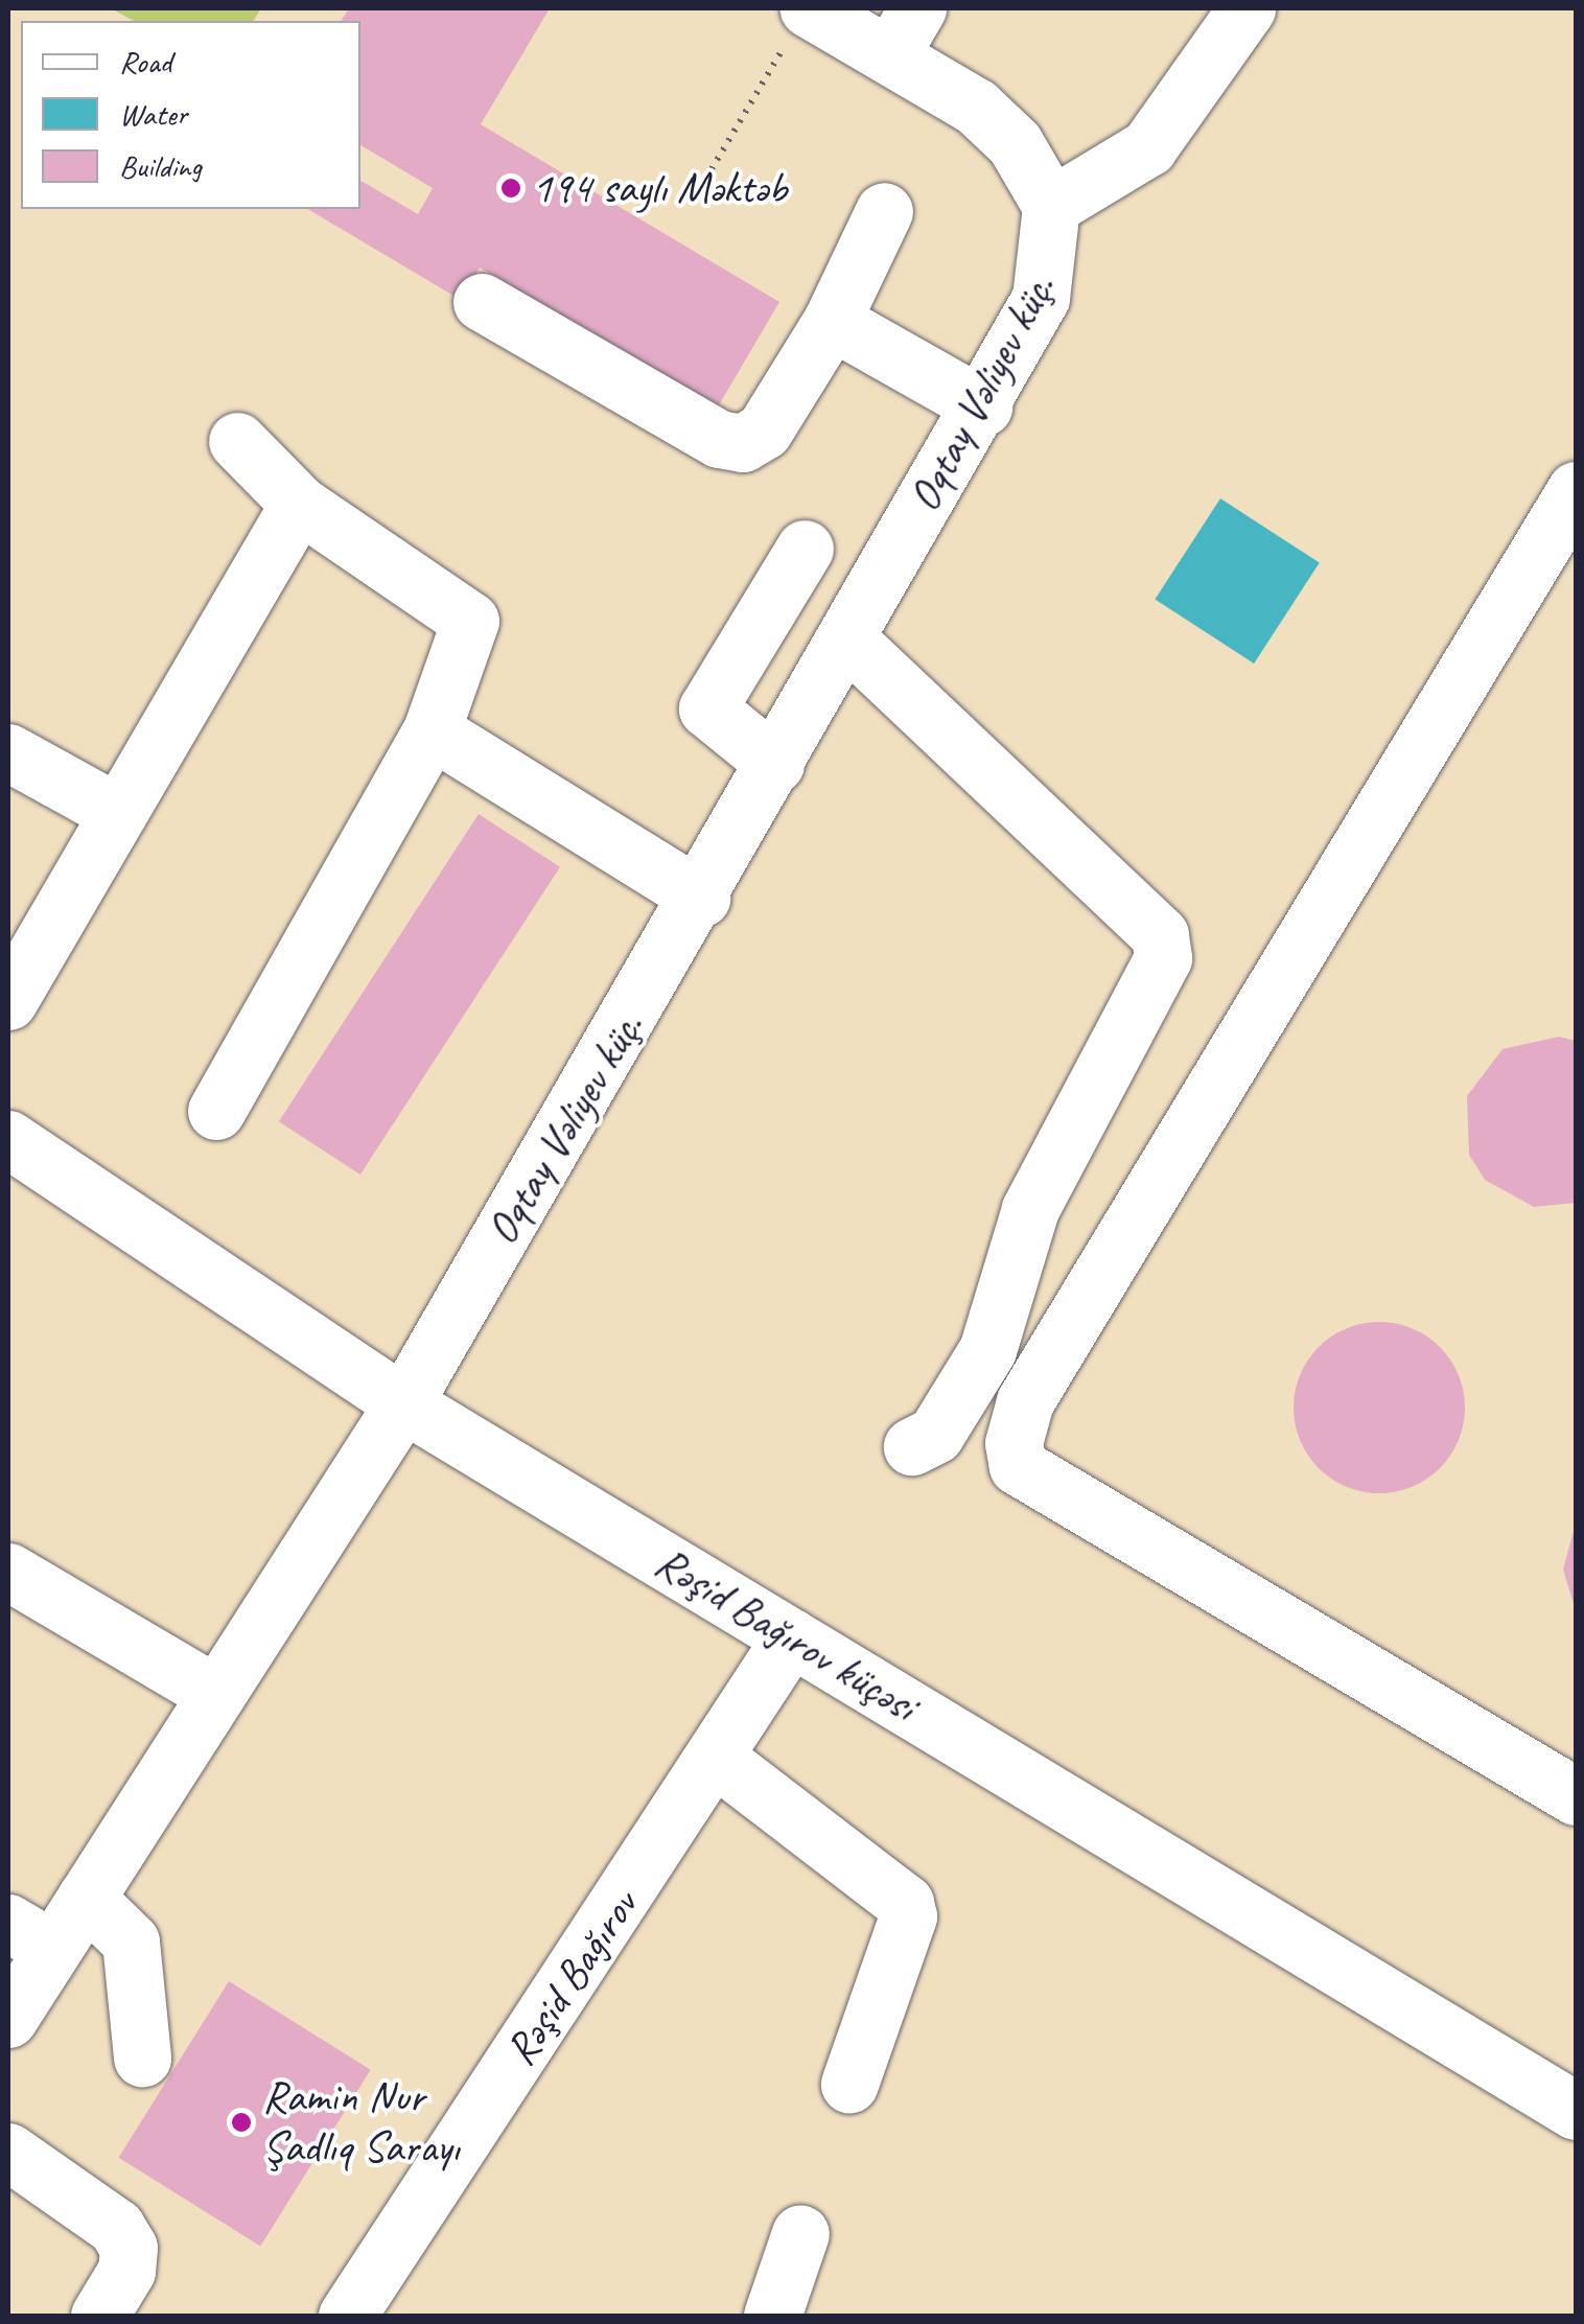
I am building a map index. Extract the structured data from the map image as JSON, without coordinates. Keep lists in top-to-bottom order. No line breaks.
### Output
{"streets":{"street":["Oqtay Vəliyev küç.","Rəşid Bağırov küçəsi","Rəşid Bağırov"]},"crossings":[["Oqtay Vəliyev küç.","Rəşid Bağırov küçəsi"],["Rəşid Bağırov küçəsi","Rəşid Bağırov"]],"places":["194 saylı Məktəb","Ramin Nur Şadlıq Sarayı"],"legend":["Road","Water","Building"]}
